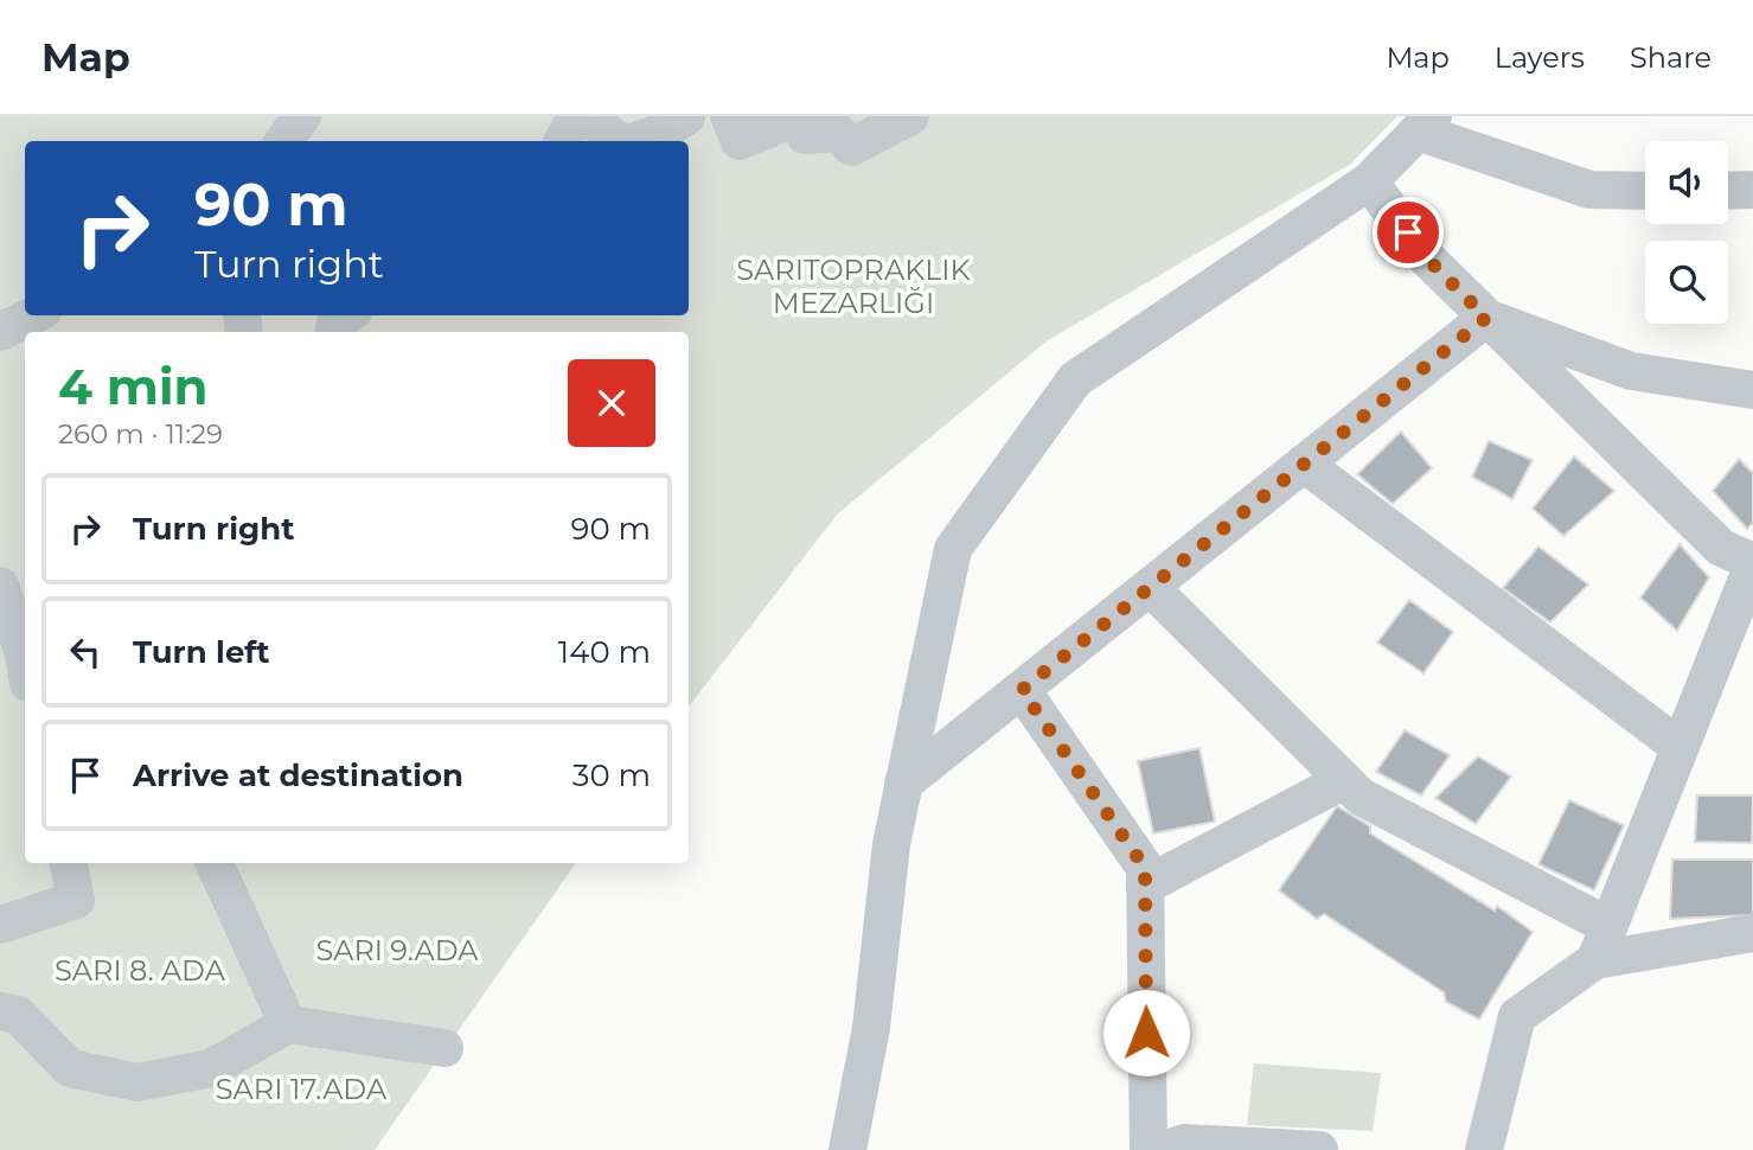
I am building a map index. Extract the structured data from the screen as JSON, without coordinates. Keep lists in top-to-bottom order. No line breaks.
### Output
{"parks":["SARITOPRAKLIK MEZARLIĞI","SARI 9.ADA","SARI 8. ADA","SARI 17.ADA"],"page":{"header":"Map","nav":["Map","Layers","Share"],"turn":["90 m","Turn right"],"heading":["4 min","260 m · 11:29"],"list":[{"name":"Turn right","value":"90 m"},{"name":"Turn left","value":"140 m"},{"name":"Arrive at destination","value":"30 m"}]}}
